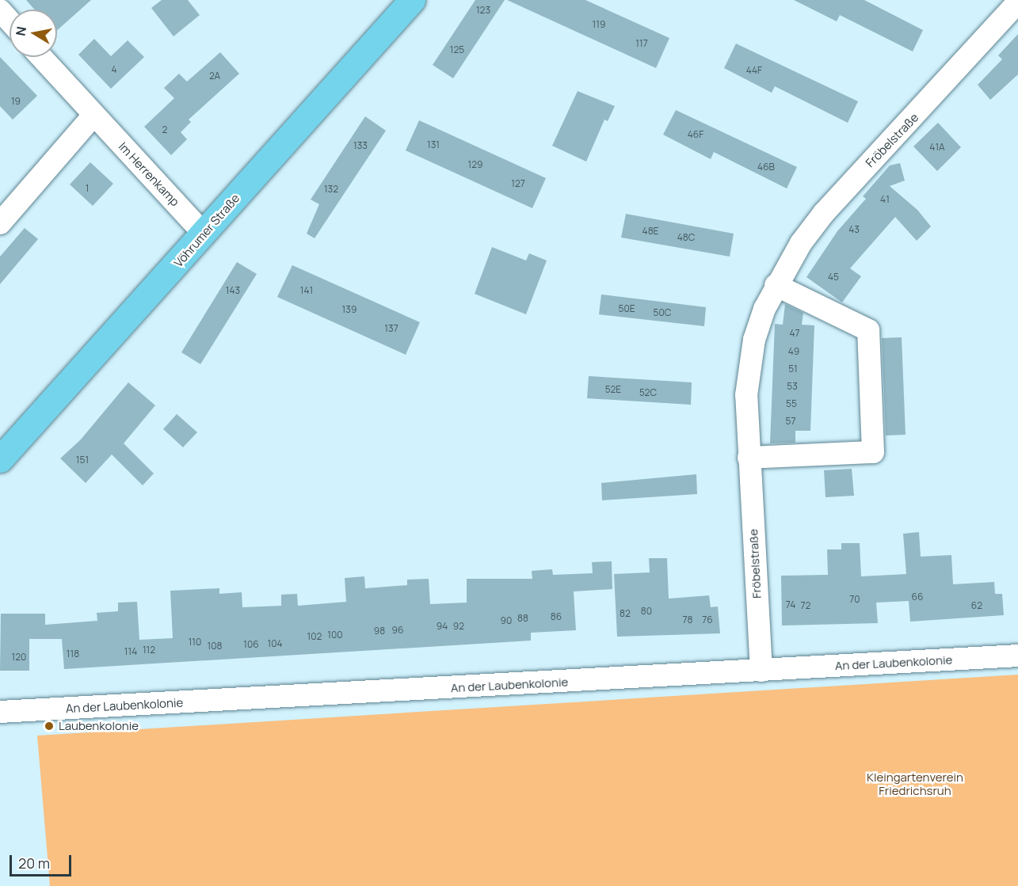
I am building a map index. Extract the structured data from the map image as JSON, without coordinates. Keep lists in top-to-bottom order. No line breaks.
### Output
{"streets":{"main road":["Vöhrumer Straße"],"street":["Fröbelstraße","Im Herrenkamp","An der Laubenkolonie"]},"crossings":[["Fröbelstraße","An der Laubenkolonie"],["Im Herrenkamp","Vöhrumer Straße"]],"parks":["Kleingartenverein Friedrichsruh"],"places":["Laubenkolonie"],"house_numbers":["123","119","117","125","4","44F","2A","19","2","46F","131","133","41A","129","46B","127","1","132","41","43","48E","48C","45","143","141","50E","139","50C","137","47","49","51","53","52E","52C","55","57","151","66","70","74","72","62","80","82","86","88","78","76","90","94","92","96","98","100","102","110","104","106","108","112","114","118","120"],"scale_bar":"20 m","north":"left"}
